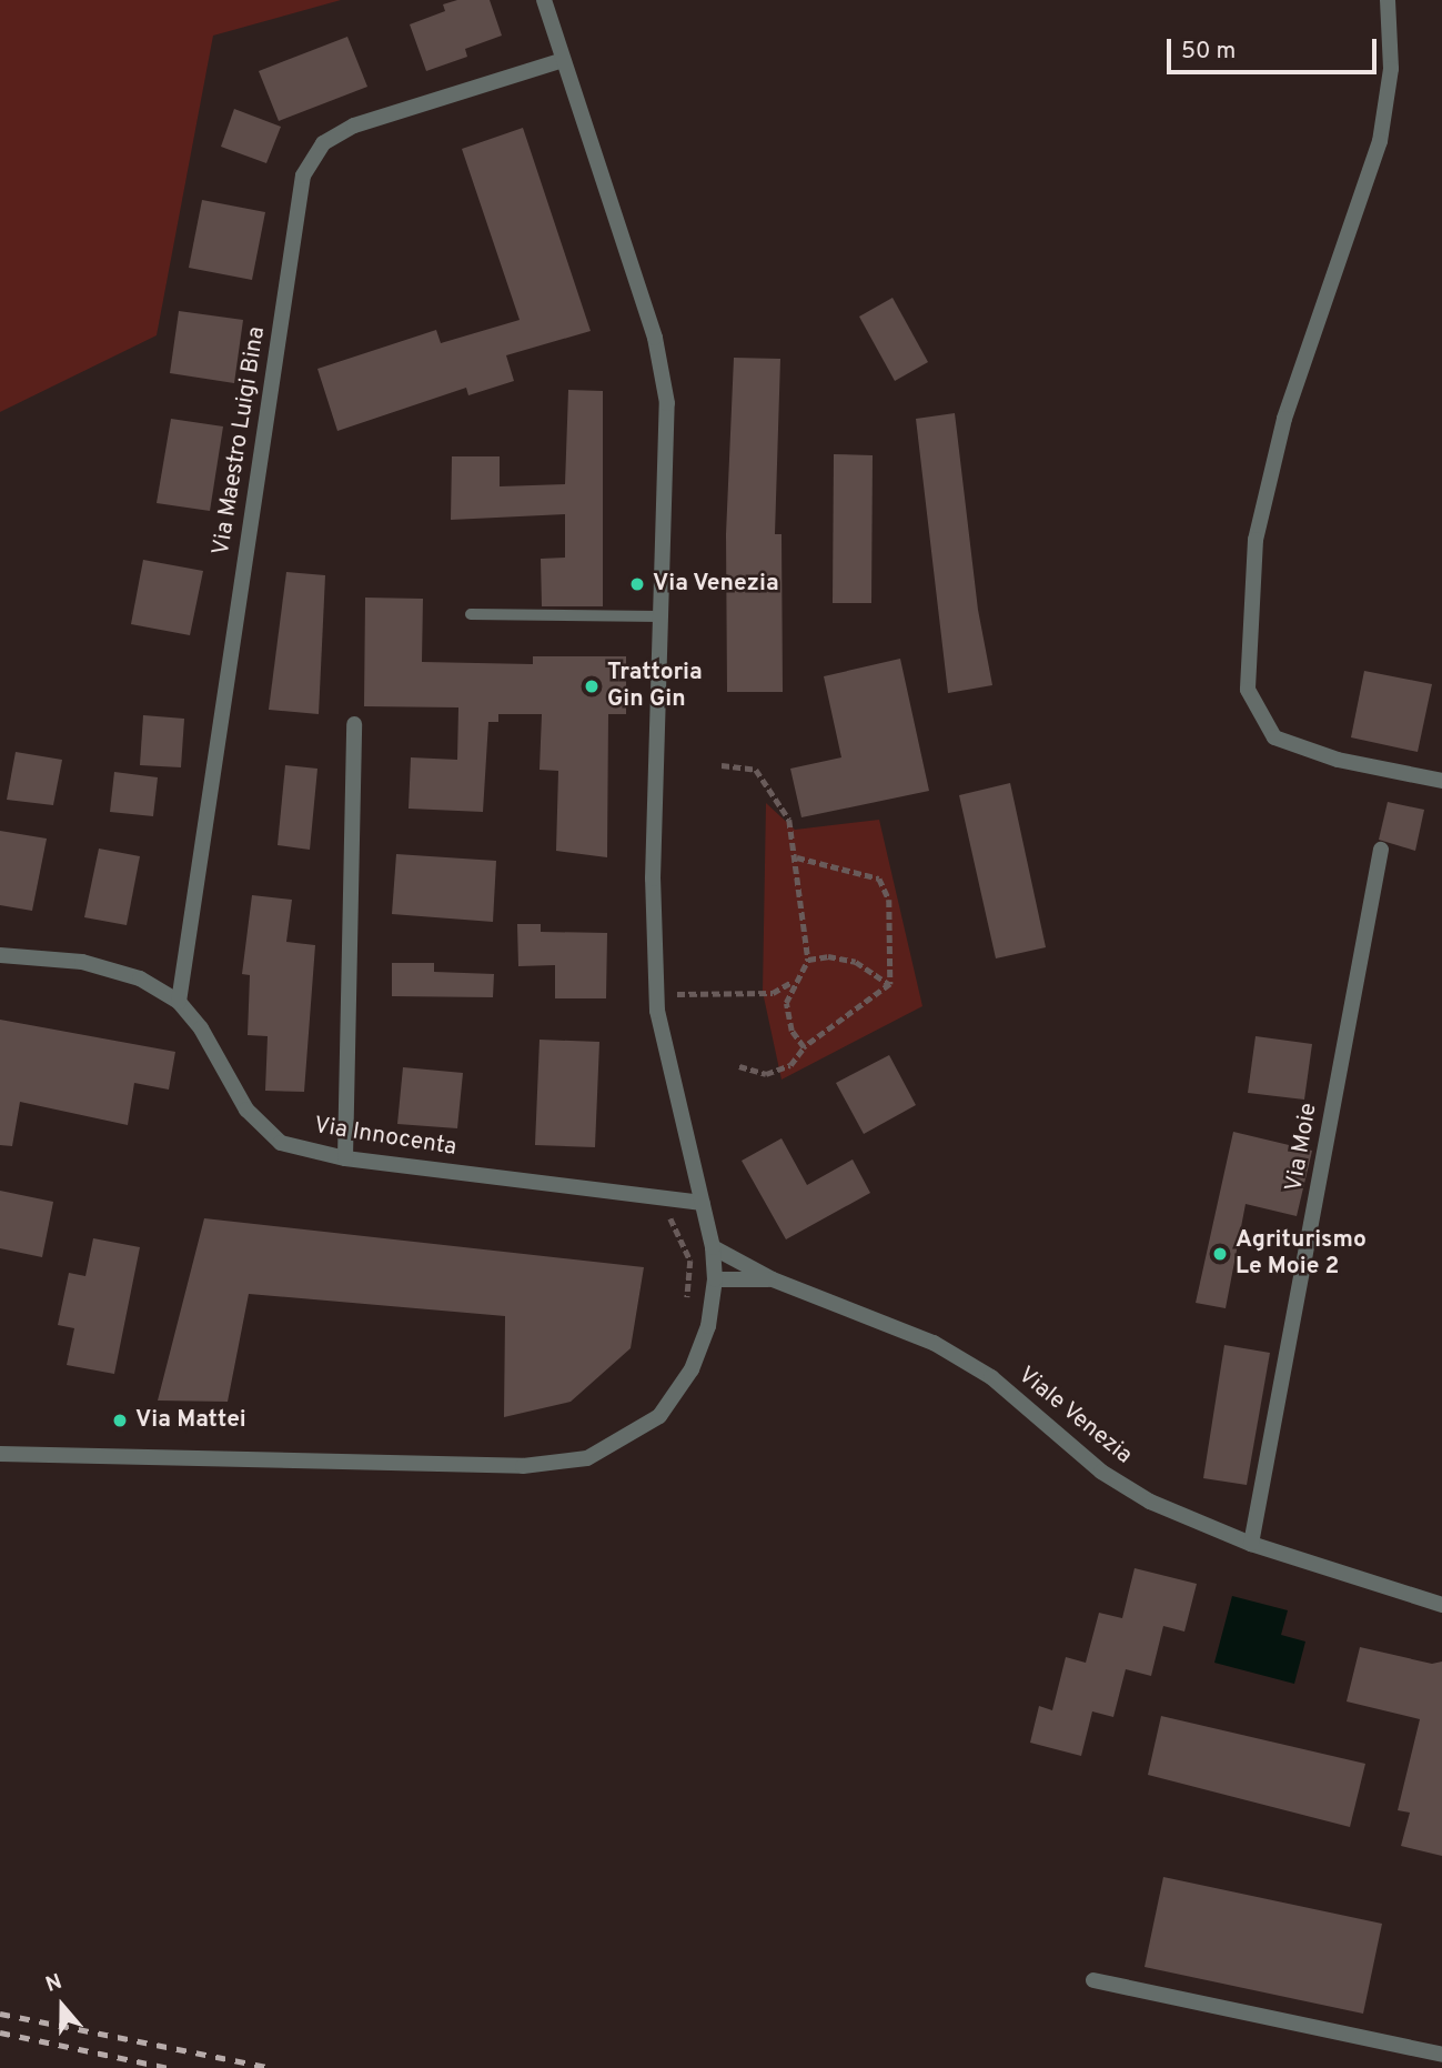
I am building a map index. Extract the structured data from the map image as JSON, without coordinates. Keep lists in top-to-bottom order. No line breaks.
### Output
{"streets":{"street":["Via Maestro Luigi Bina","Via Innocenta","Via Moie","Viale Venezia"]},"crossings":[["Via Maestro Luigi Bina","Via Innocenta"],["Via Moie","Viale Venezia"]],"places":["Via Venezia","Trattoria Gin Gin","Agriturismo Le Moie 2","Via Mattei"],"scale_bar":"50 m","north":"top"}
